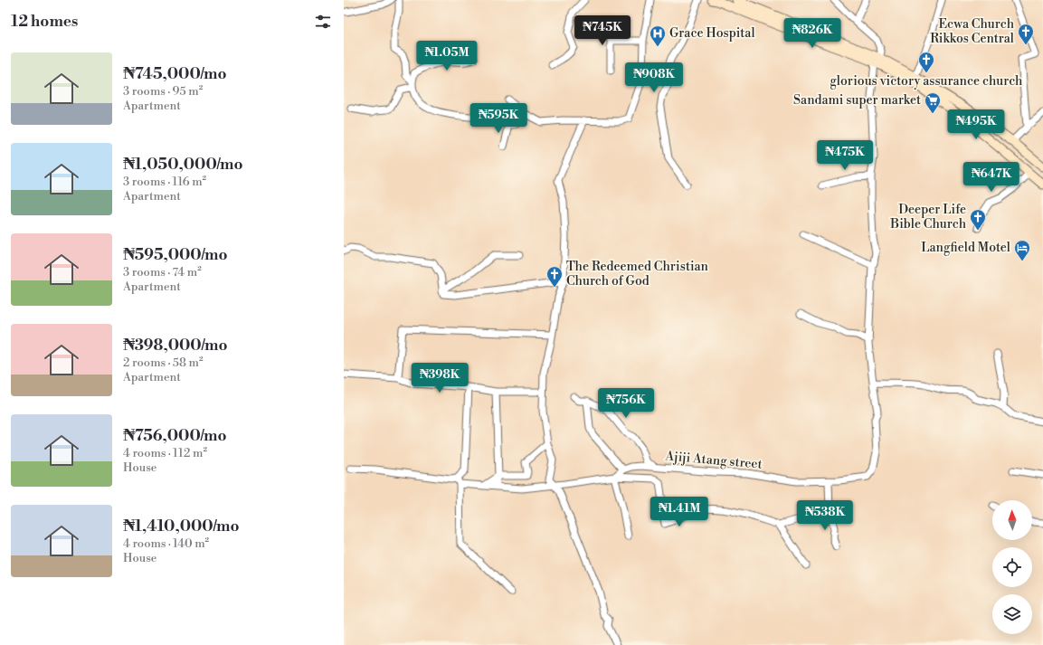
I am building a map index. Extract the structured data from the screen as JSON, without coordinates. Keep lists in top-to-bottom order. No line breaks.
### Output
{"streets":{"street":["Ajiji Atang street"]},"places":{"church":["Ecwa Church Rikkos Central","glorious victory assurance church","Deeper Life Bible Church","The Redeemed Christian Church of God"],"hospital":["Grace Hospital"],"supermarket":["Sandami super market"],"hotel":["Langfield Motel"]},"north":"top","page":{"heading":"12 homes","price":["₦745K","₦826K","₦1.05M","₦908K","₦595K","₦495K","₦475K","₦647K","₦398K","₦756K","₦1.41M","₦538K"],"list":[{"name":"₦745,000/mo","note":"3 rooms · 95 m² · Apartment"},{"name":"₦1,050,000/mo","note":"3 rooms · 116 m² · Apartment"},{"name":"₦595,000/mo","note":"3 rooms · 74 m² · Apartment"},{"name":"₦398,000/mo","note":"2 rooms · 58 m² · Apartment"},{"name":"₦756,000/mo","note":"4 rooms · 112 m² · House"},{"name":"₦1,410,000/mo","note":"4 rooms · 140 m² · House"}]}}
